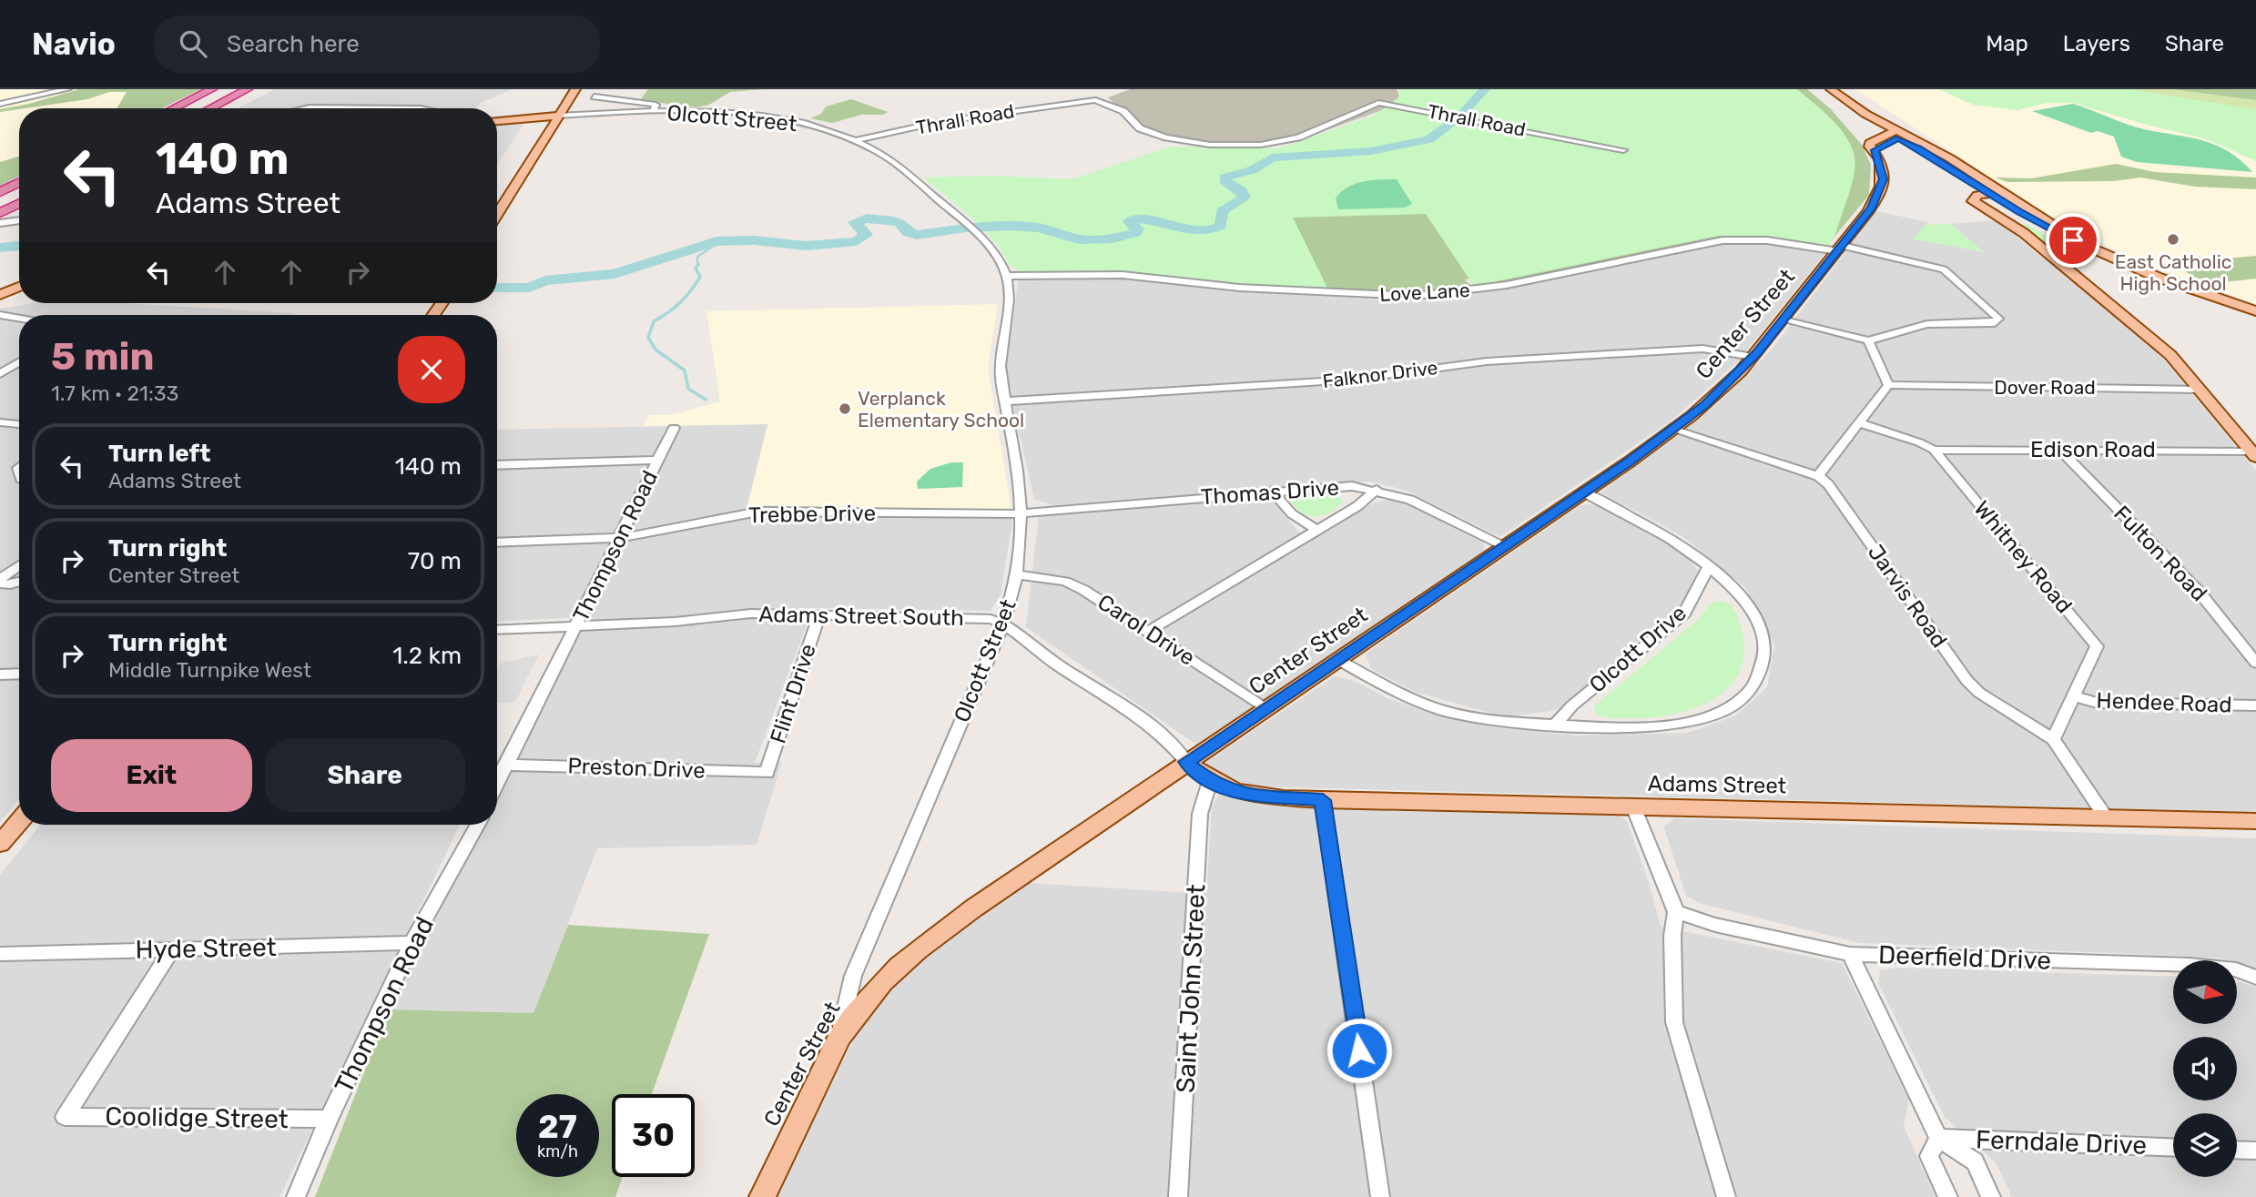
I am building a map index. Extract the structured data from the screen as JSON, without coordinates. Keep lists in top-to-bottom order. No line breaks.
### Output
{"streets":{"main road":["Center Street","Adams Street"],"street":["Olcott Street","Thrall Road","Love Lane","Falknor Drive","Dover Road","Edison Road","Thomas Drive","Trebbe Drive","Thompson Road","Fulton Road","Whitney Road","Jarvis Road","Adams Street South","Carol Drive","Olcott Drive","Flint Drive","Hendee Road","Preston Drive","Hyde Street","Deerfield Drive","Saint John Street","Coolidge Street","Ferndale Drive"]},"crossings":[["Olcott Street","Thrall Road"],["Olcott Street","Love Lane"],["Olcott Street","Center Street"],["Olcott Street","Falknor Drive"],["Olcott Street","Thomas Drive"],["Olcott Street","Trebbe Drive"],["Olcott Street","Adams Street South"],["Olcott Street","Carol Drive"],["Love Lane","Center Street"],["Center Street","Falknor Drive"],["Center Street","Thomas Drive"],["Center Street","Adams Street South"],["Center Street","Carol Drive"],["Center Street","Olcott Drive"],["Center Street","Adams Street"],["Edison Road","Fulton Road"],["Edison Road","Whitney Road"],["Thomas Drive","Trebbe Drive"],["Trebbe Drive","Thompson Road"],["Thompson Road","Adams Street South"],["Thompson Road","Preston Drive"],["Thompson Road","Hyde Street"],["Thompson Road","Coolidge Street"],["Whitney Road","Jarvis Road"],["Whitney Road","Hendee Road"],["Jarvis Road","Adams Street"],["Adams Street South","Flint Drive"],["Adams Street South","Adams Street"],["Flint Drive","Preston Drive"],["Adams Street","Saint John Street"],["Hyde Street","Coolidge Street"]],"places":["East Catholic High School","Verplanck Elementary School"],"north":"right","page":{"header":"Navio","search":"Search here","nav":["Map","Layers","Share"],"turn":["140 m","Adams Street"],"heading":["5 min","1.7 km · 21:33"],"list":[{"name":"Turn left","note":"Adams Street","value":"140 m"},{"name":"Turn right","note":"Center Street","value":"70 m"},{"name":"Turn right","note":"Middle Turnpike West","value":"1.2 km"}],"buttons":["Exit","Share"],"speed":"27 km/h","limit":"30"}}
